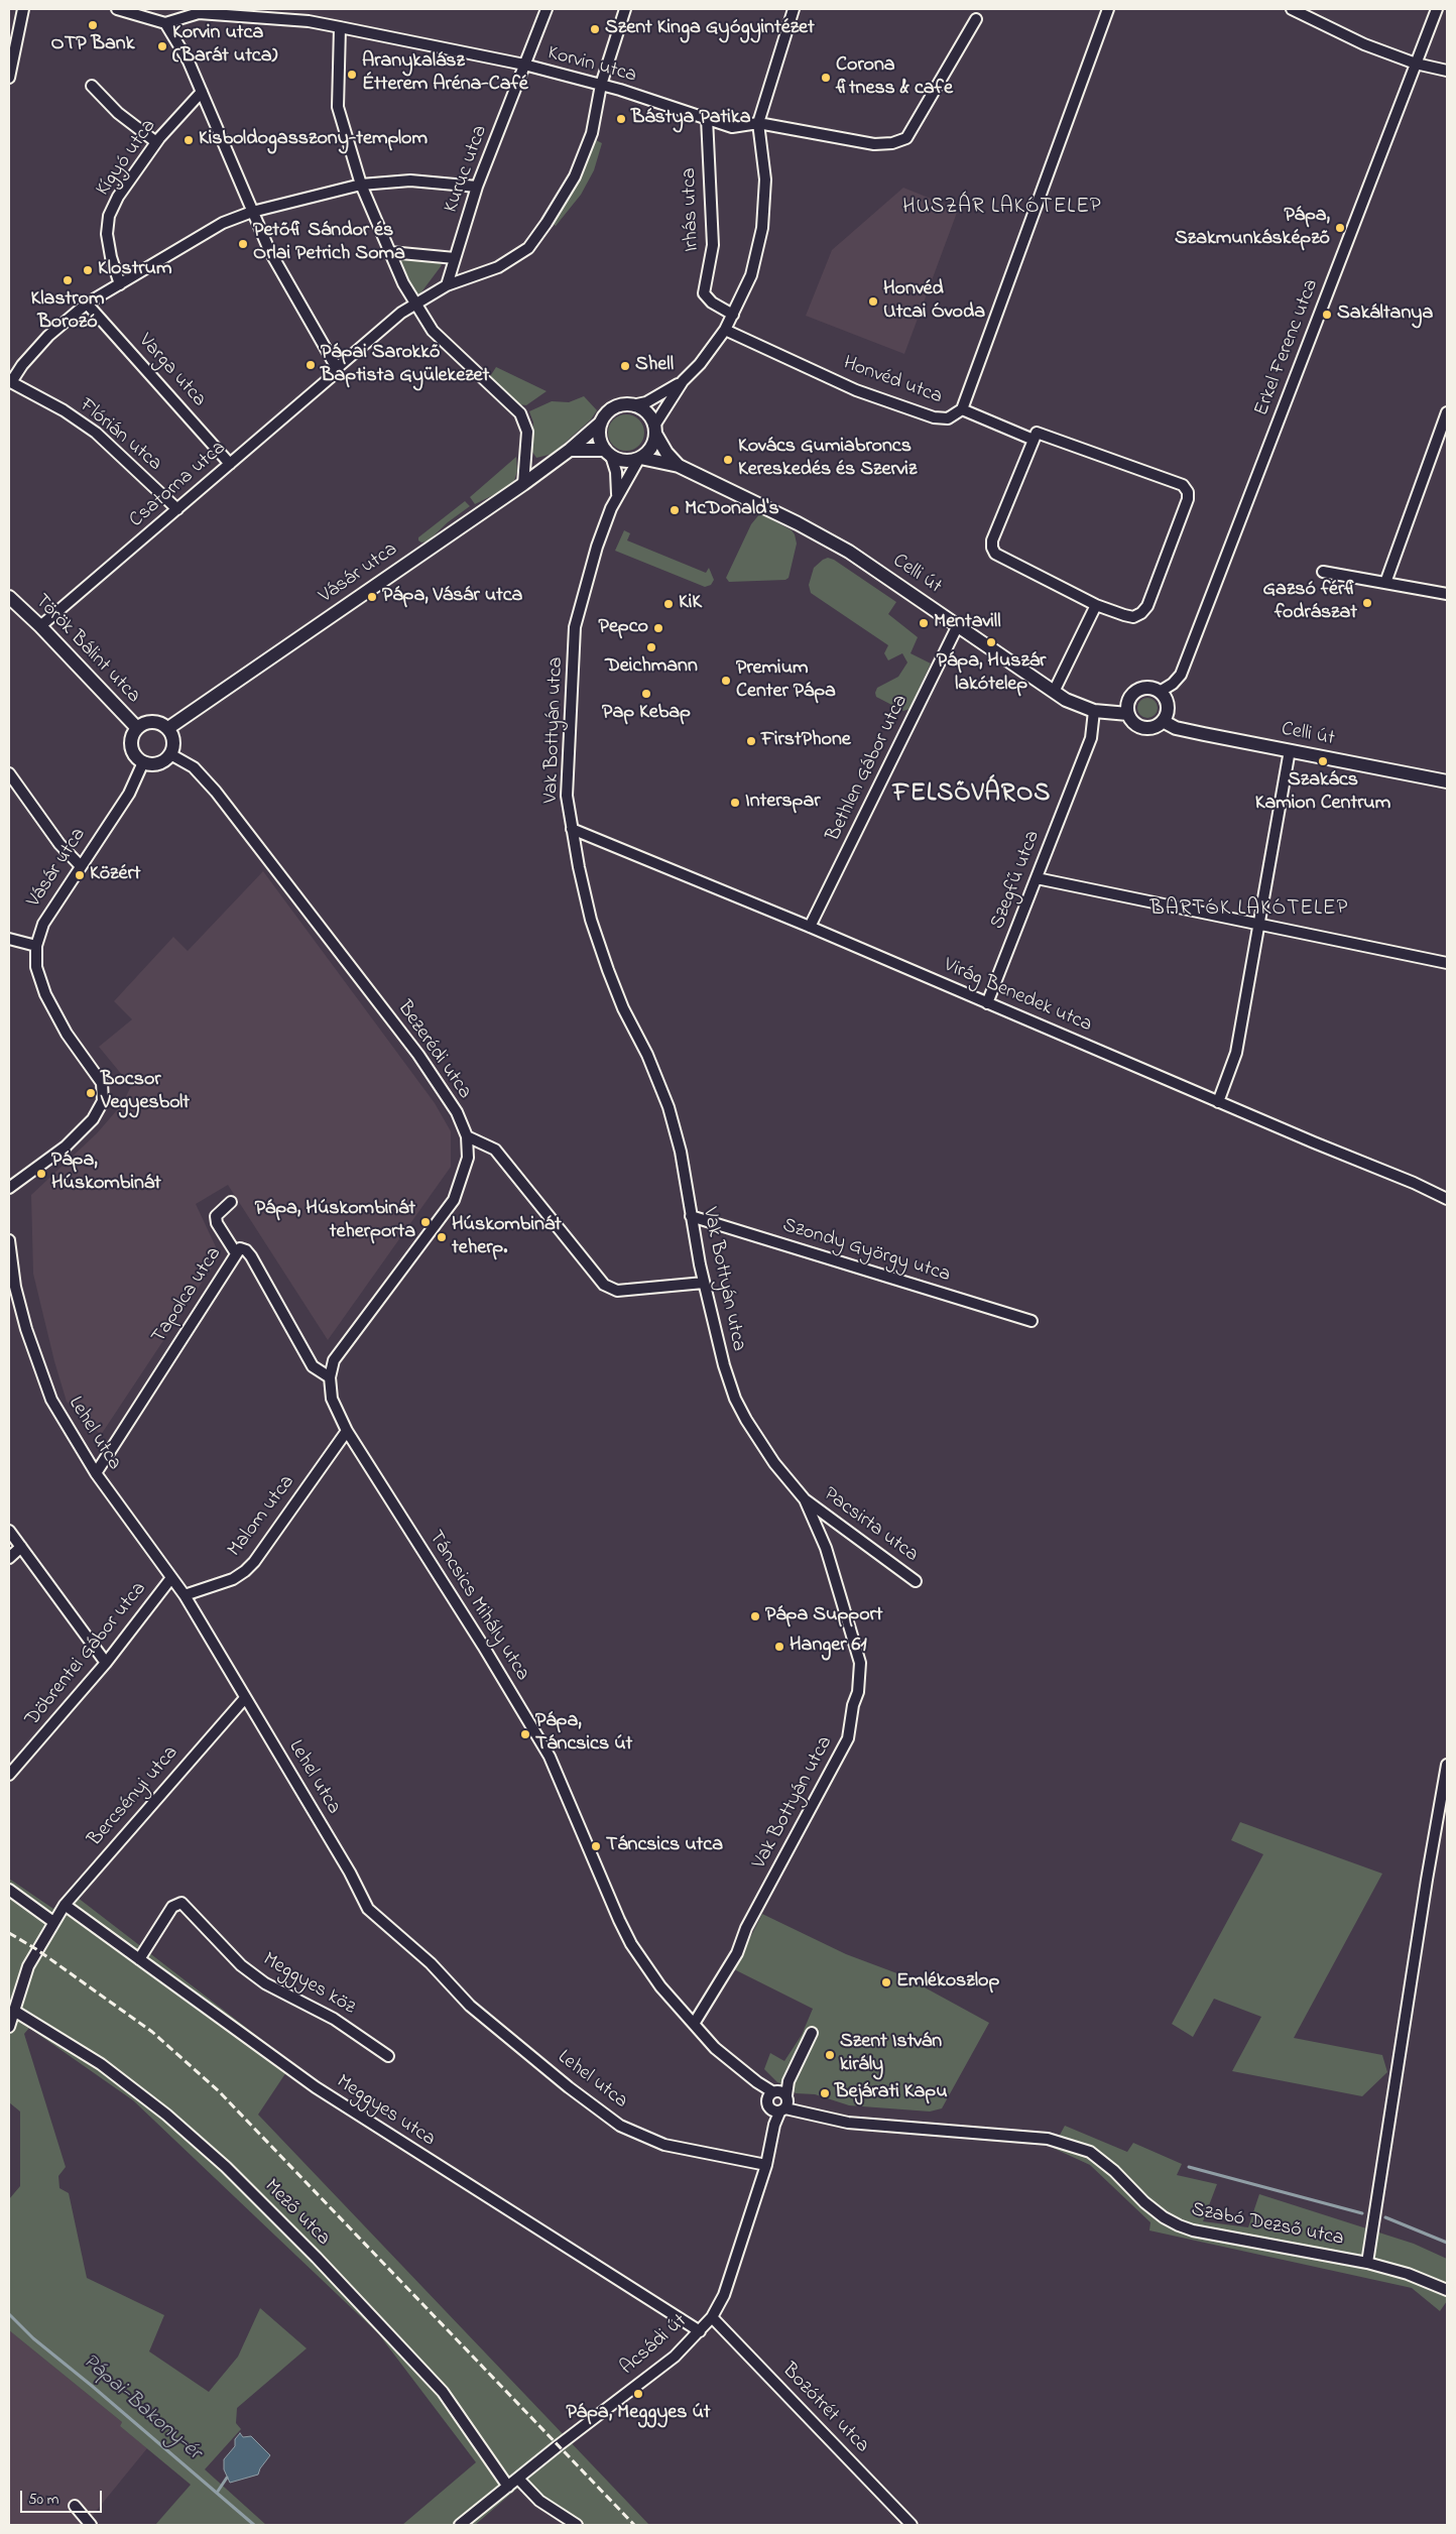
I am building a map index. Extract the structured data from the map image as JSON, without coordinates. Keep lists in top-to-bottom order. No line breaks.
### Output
{"streets":{"street":["Korvin utca","Kígyó utca","Kuruc utca","Irhás utca","Erkel Ferenc utca","Varga utca","Honvéd utca","Flórián utca","Csatorna utca","Vásár utca","Celli út","Török Bálint utca","Vak Bottyán utca","Bethlen Gábor utca","Szegfű utca","Virág Benedek utca","Bezerédi utca","Szondy György utca","Tapolca utca","Lehel utca","Malom utca","Pacsirta utca","Táncsics Mihály utca","Döbrentei Gábor utca","Bercsényi utca","Meggyes köz","Meggyes utca","Mező utca","Szabó Dezső utca","Acsádi út","Bozótrét utca"]},"crossings":[["Korvin utca","Kuruc utca"],["Korvin utca","Irhás utca"],["Erkel Ferenc utca","Celli út"],["Varga utca","Csatorna utca"],["Flórián utca","Csatorna utca"],["Csatorna utca","Török Bálint utca"],["Vásár utca","Celli út"],["Vásár utca","Török Bálint utca"],["Vásár utca","Vak Bottyán utca"],["Vásár utca","Bezerédi utca"],["Celli út","Vak Bottyán utca"],["Celli út","Bethlen Gábor utca"],["Celli út","Szegfű utca"],["Török Bálint utca","Bezerédi utca"],["Vak Bottyán utca","Virág Benedek utca"],["Vak Bottyán utca","Szondy György utca"],["Vak Bottyán utca","Pacsirta utca"],["Vak Bottyán utca","Táncsics Mihály utca"],["Bethlen Gábor utca","Virág Benedek utca"],["Szegfű utca","Virág Benedek utca"],["Bezerédi utca","Táncsics Mihály utca"],["Tapolca utca","Lehel utca"],["Tapolca utca","Táncsics Mihály utca"],["Lehel utca","Malom utca"],["Lehel utca","Döbrentei Gábor utca"],["Lehel utca","Bercsényi utca"],["Lehel utca","Acsádi út"],["Malom utca","Táncsics Mihály utca"],["Táncsics Mihály utca","Szabó Dezső utca"],["Táncsics Mihály utca","Acsádi út"],["Bercsényi utca","Meggyes utca"],["Bercsényi utca","Mező utca"],["Meggyes köz","Meggyes utca"],["Meggyes utca","Acsádi út"],["Mező utca","Acsádi út"],["Szabó Dezső utca","Acsádi út"],["Acsádi út","Bozótrét utca"]],"districts":["HUSZÁR LAKÓTELEP","FELSŐVÁROS","BARTÓK LAKÓTELEP"],"water":["Pápai-Bakony-ér"],"places":["OTP Bank","Szent Kinga Gyógyintézet","Korvin utca (Barát utca)","Aranykalász Étterem Aréna-Café","Corona fitness & cafe","Bástya Patika","Kisboldogasszony-templom","Pápa, Szakmunkásképző","Petőfi Sándor és Orlai Petrich Soma","Klostrum","Klastrom Borozó","Honvéd Utcai Óvoda","Sakáltanya","Pápai Sarokkő Baptista Gyülekezet","Shell","Kovács Gumiabroncs Kereskedés és Szerviz","McDonald's","Pápa, Vásár utca","Gazsó férfi fodrászat","KiK","Mentavill","Pepco","Pápa, Huszár lakótelep","Deichmann","Premium Center Pápa","Pap Kebap","FirstPhone","Szakács Kamion Centrum","Interspar","Közért","Bocsor Vegyesbolt","Pápa, Húskombinát","Pápa, Húskombinát teherporta","Húskombinát teherp.","Pápa Support","Hanger 61","Pápa, Táncsics út","Táncsics utca","Emlékoszlop","Szent István király","Bejárati Kapu","Pápa, Meggyes út"],"scale_bar":"50 m"}
